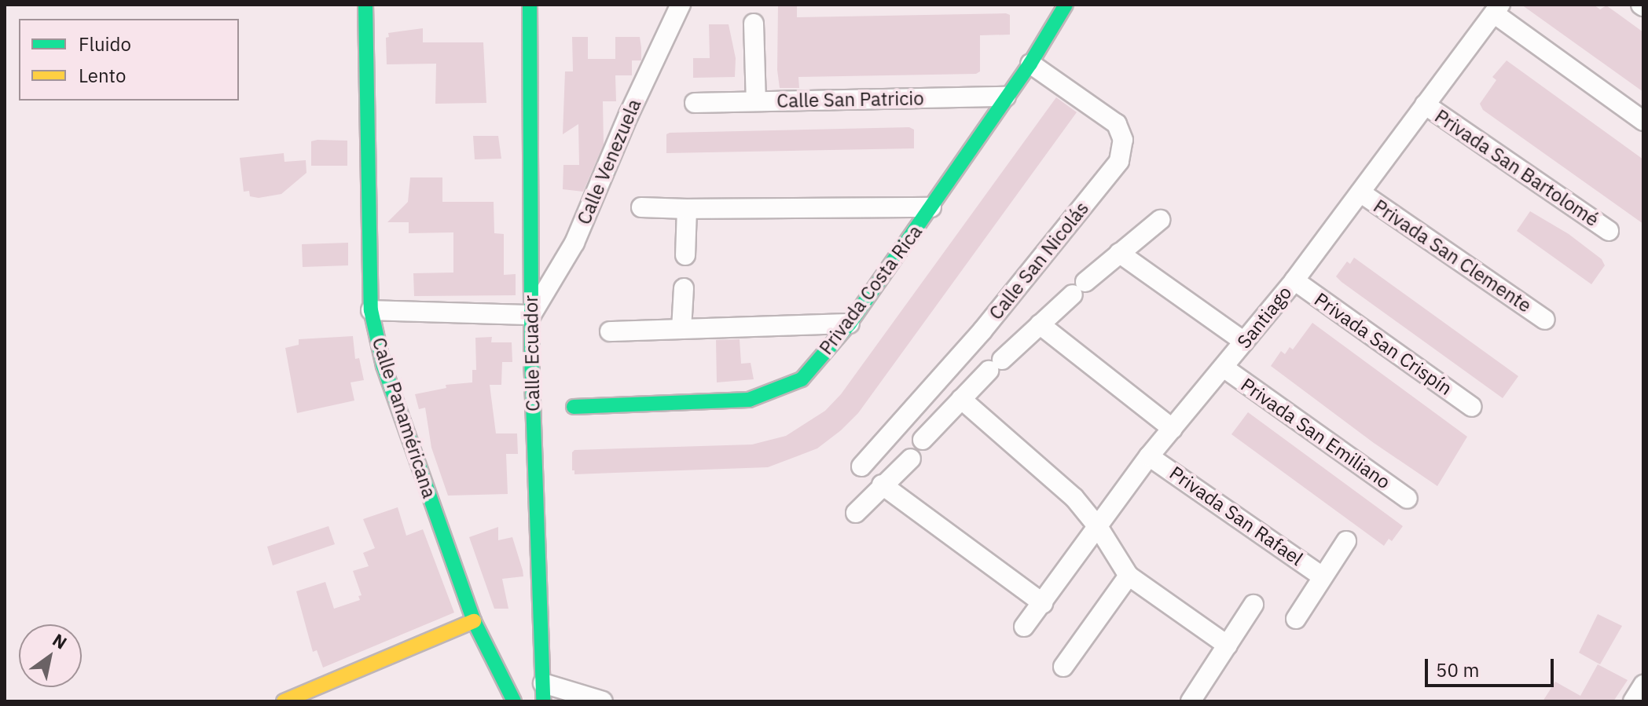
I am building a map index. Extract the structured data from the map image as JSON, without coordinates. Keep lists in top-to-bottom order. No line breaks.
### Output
{"streets":{"street":["Calle San Patricio","Calle Venezuela","Privada San Bartolomé","Privada San Clemente","Calle San Nicolás","Privada Costa Rica","Santiago","Privada San Crispín","Calle Ecuador","Calle Panaméricana","Privada San Emiliano","Privada San Rafael"]},"crossings":[["Calle San Patricio","Privada Costa Rica"],["Calle Venezuela","Calle Ecuador"],["Privada San Bartolomé","Santiago"],["Privada San Clemente","Santiago"],["Calle San Nicolás","Privada Costa Rica"],["Santiago","Privada San Crispín"],["Santiago","Privada San Emiliano"],["Santiago","Privada San Rafael"]],"legend":["Fluido","Lento"],"scale_bar":"50 m","north":"top right"}
